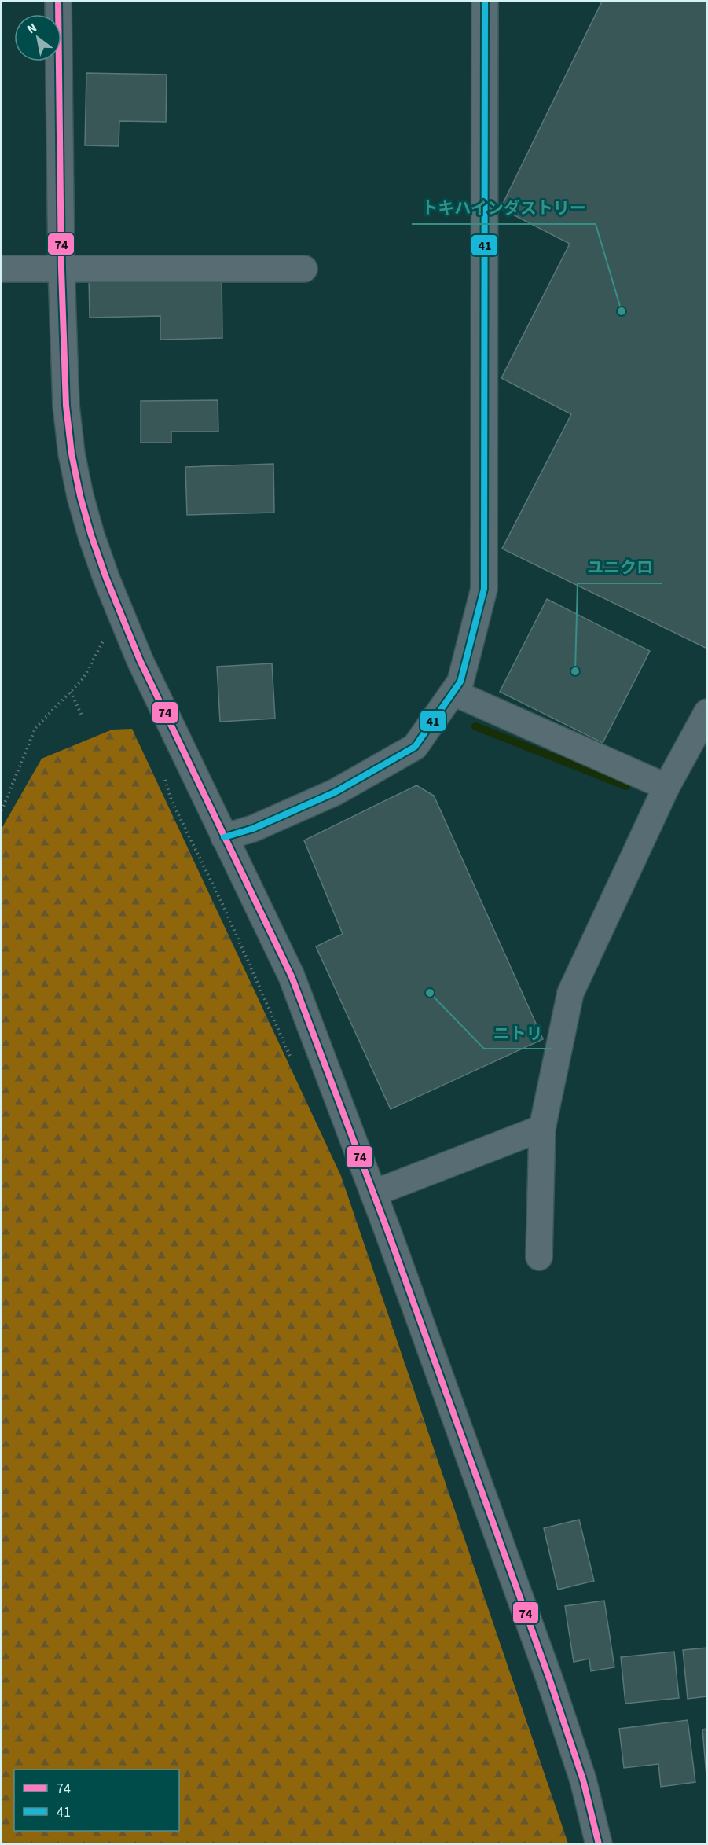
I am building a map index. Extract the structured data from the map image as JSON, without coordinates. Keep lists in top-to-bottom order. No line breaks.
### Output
{"places":["トキハインダストリー","ユニクロ","ニトリ"],"lines":["transit line 74","transit line 41"],"legend":["74","41"],"north":"top left"}
